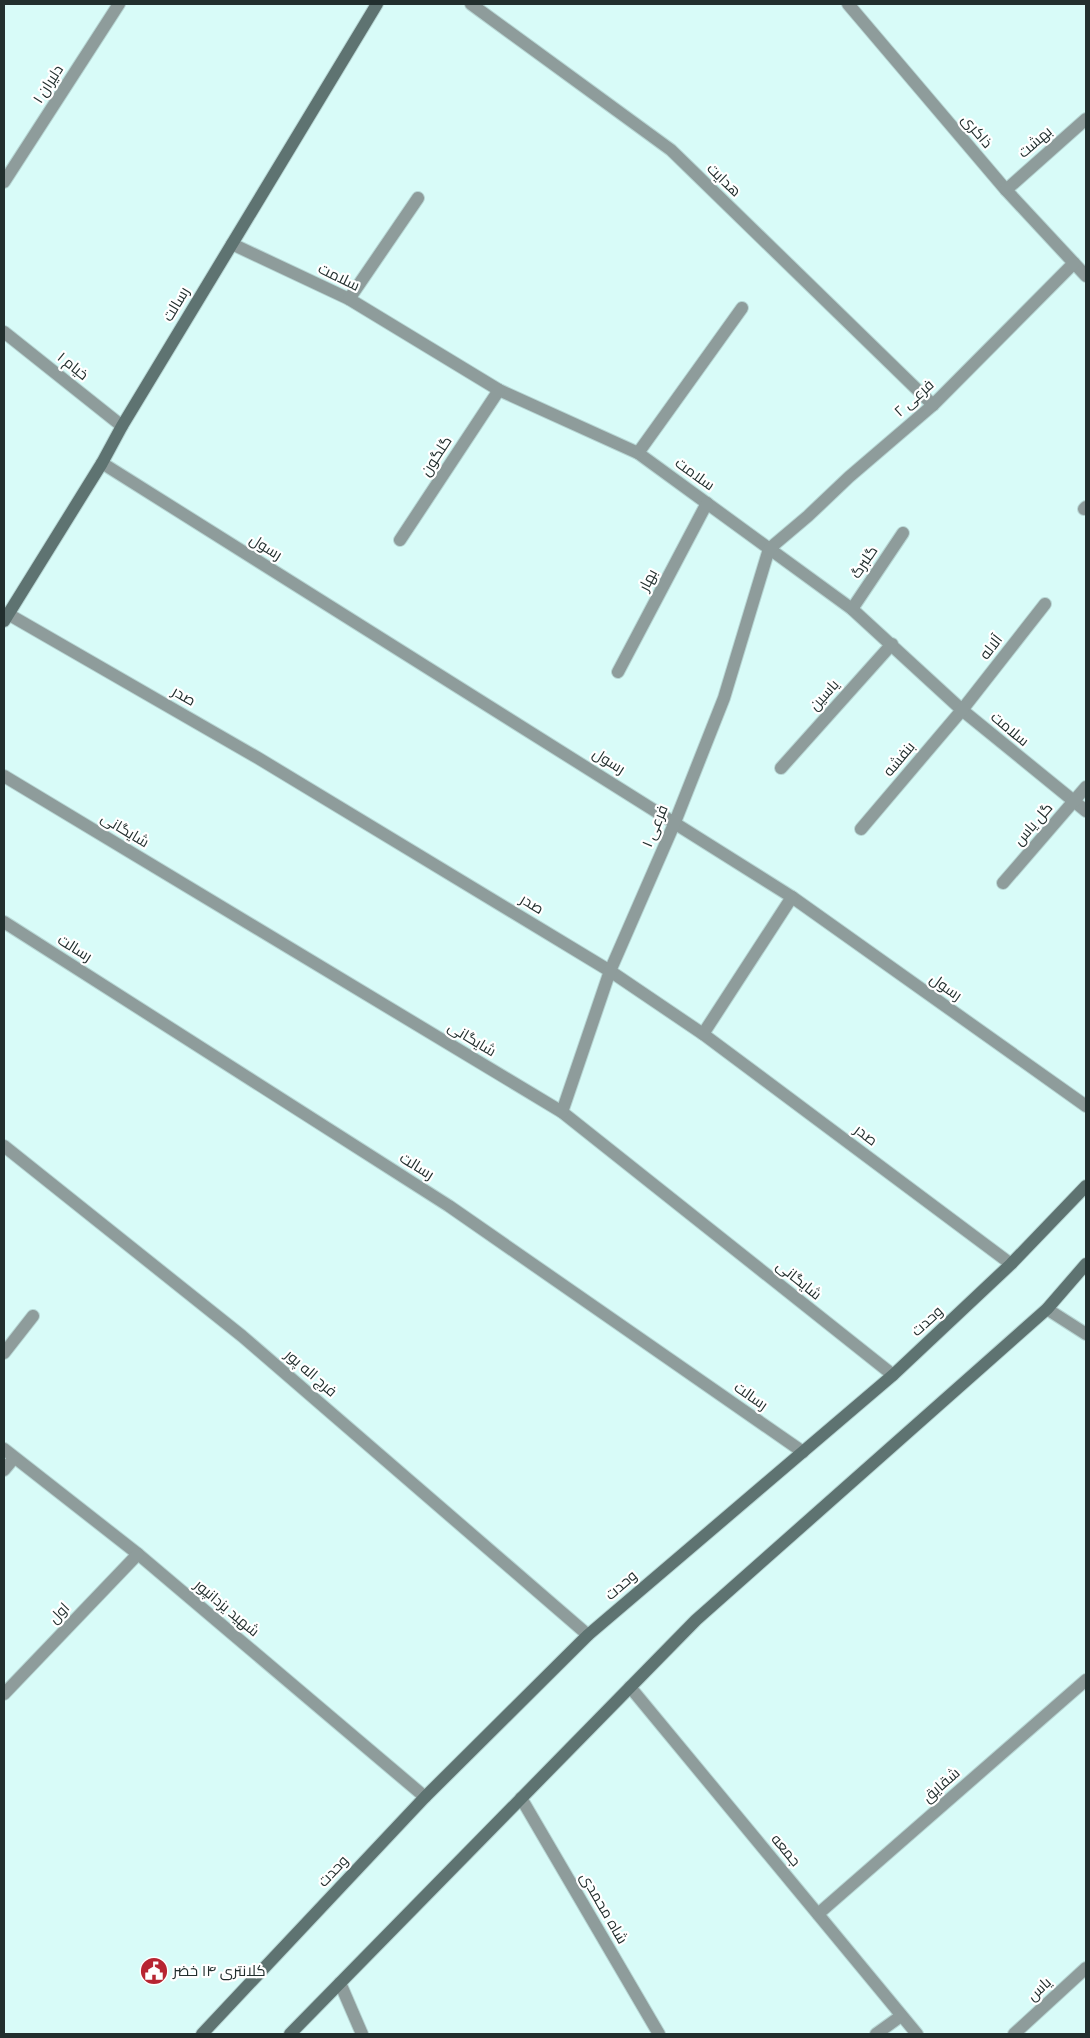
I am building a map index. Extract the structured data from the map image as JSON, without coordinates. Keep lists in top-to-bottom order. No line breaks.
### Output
{"streets":{"main road":["رسالت","وحدت"],"street":["دلیران ۱","ذاکری","بهشت","هدایت","سلامت","خیام ۱","فرعی ۲","گلگون","رسول","گلبرگ","بهار","آلاله","یاسین","صدر","بنفشه","گل یاس","فرعی ۱","شایگانی","فرج اله پور","شهید یزدانپور","اول","شقایق","جمعه","شاه محمدی","یاس"]},"crossings":[["ذاکری","بهشت"],["ذاکری","فرعی ۲"],["هدایت","فرعی ۲"],["سلامت","رسالت"],["سلامت","فرعی ۲"],["سلامت","گلگون"],["سلامت","گلبرگ"],["سلامت","بهار"],["سلامت","آلاله"],["سلامت","یاسین"],["سلامت","بنفشه"],["سلامت","گل یاس"],["سلامت","فرعی ۱"],["رسالت","خیام ۱"],["رسالت","رسول"],["رسالت","صدر"],["رسالت","وحدت"],["فرعی ۲","فرعی ۱"],["رسول","فرعی ۱"],["آلاله","بنفشه"],["صدر","فرعی ۱"],["صدر","وحدت"],["فرعی ۱","شایگانی"],["شایگانی","وحدت"],["وحدت","فرج اله پور"],["وحدت","شهید یزدانپور"],["شهید یزدانپور","اول"],["شقایق","جمعه"]],"places":{"public building":["کلانتری ۱۴ خضر"]}}
